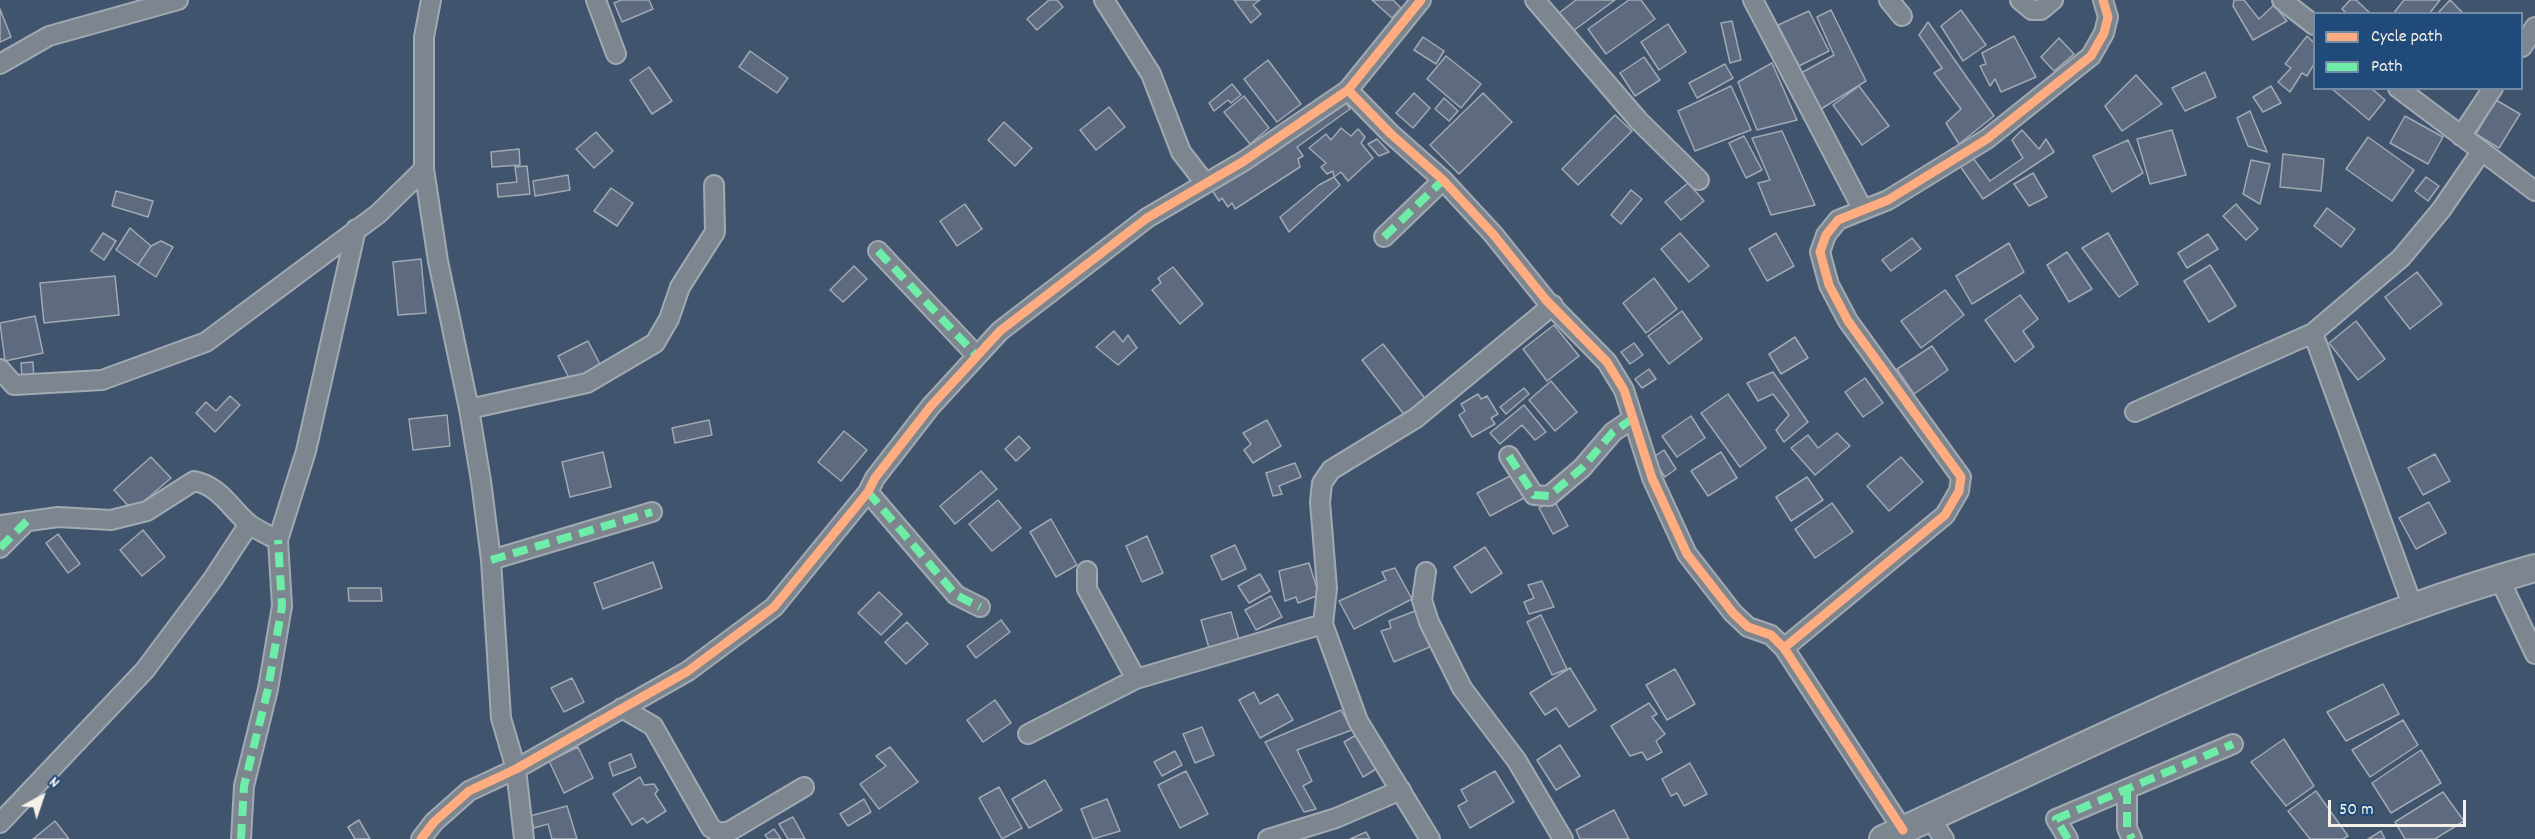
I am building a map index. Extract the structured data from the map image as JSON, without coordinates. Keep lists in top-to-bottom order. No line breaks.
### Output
{"legend":["Cycle path","Path"],"scale_bar":"50 m","north":"top right"}
